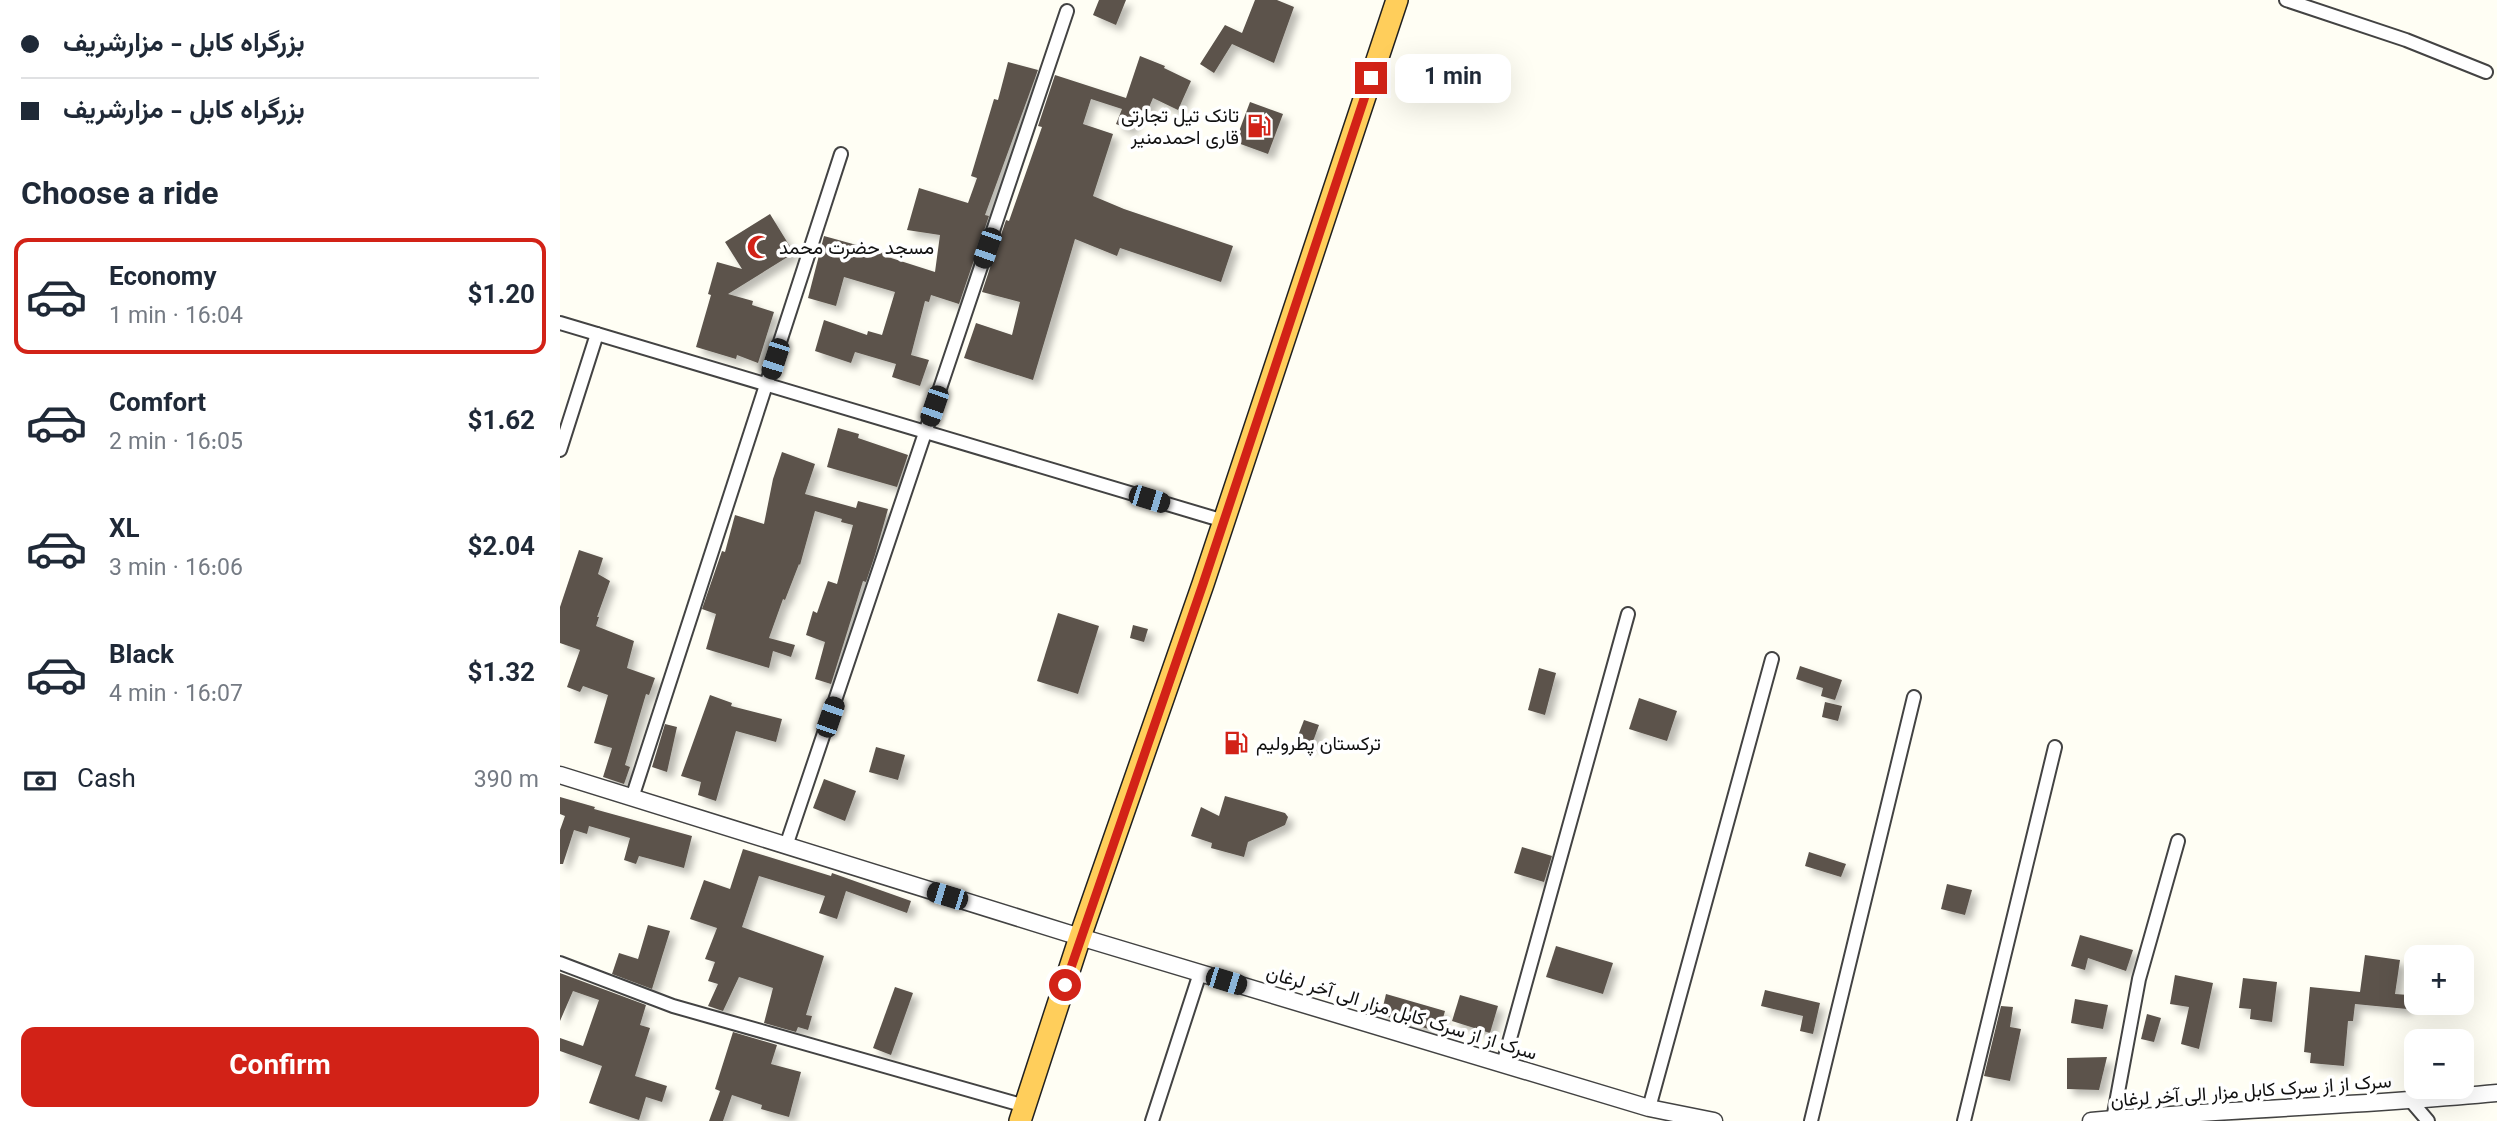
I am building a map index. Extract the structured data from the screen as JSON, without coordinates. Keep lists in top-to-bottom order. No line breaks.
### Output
{"streets":{"street":["سرک از از سرک کابل مزار الی آخر لرغان"]},"places":{"fuel station":["تانک تیل تجارتی قاری احمدمنیر","ترکستان پطرولیم"],"mosque":["مسجد حضرت محمد"]},"page":{"banner":["بزرگراه کابل - مزارشریف","بزرگراه کابل - مزارشریف"],"bubble":"1 min","heading":"Choose a ride","list":[{"name":"Economy","note":"1 min · 16:04","value":"$1.20"},{"name":"Comfort","note":"2 min · 16:05","value":"$1.62"},{"name":"XL","note":"3 min · 16:06","value":"$2.04"},{"name":"Black","note":"4 min · 16:07","value":"$1.32"}],"pay":["Cash","390 m"],"map_buttons":["+","−"],"buttons":"Confirm"}}
